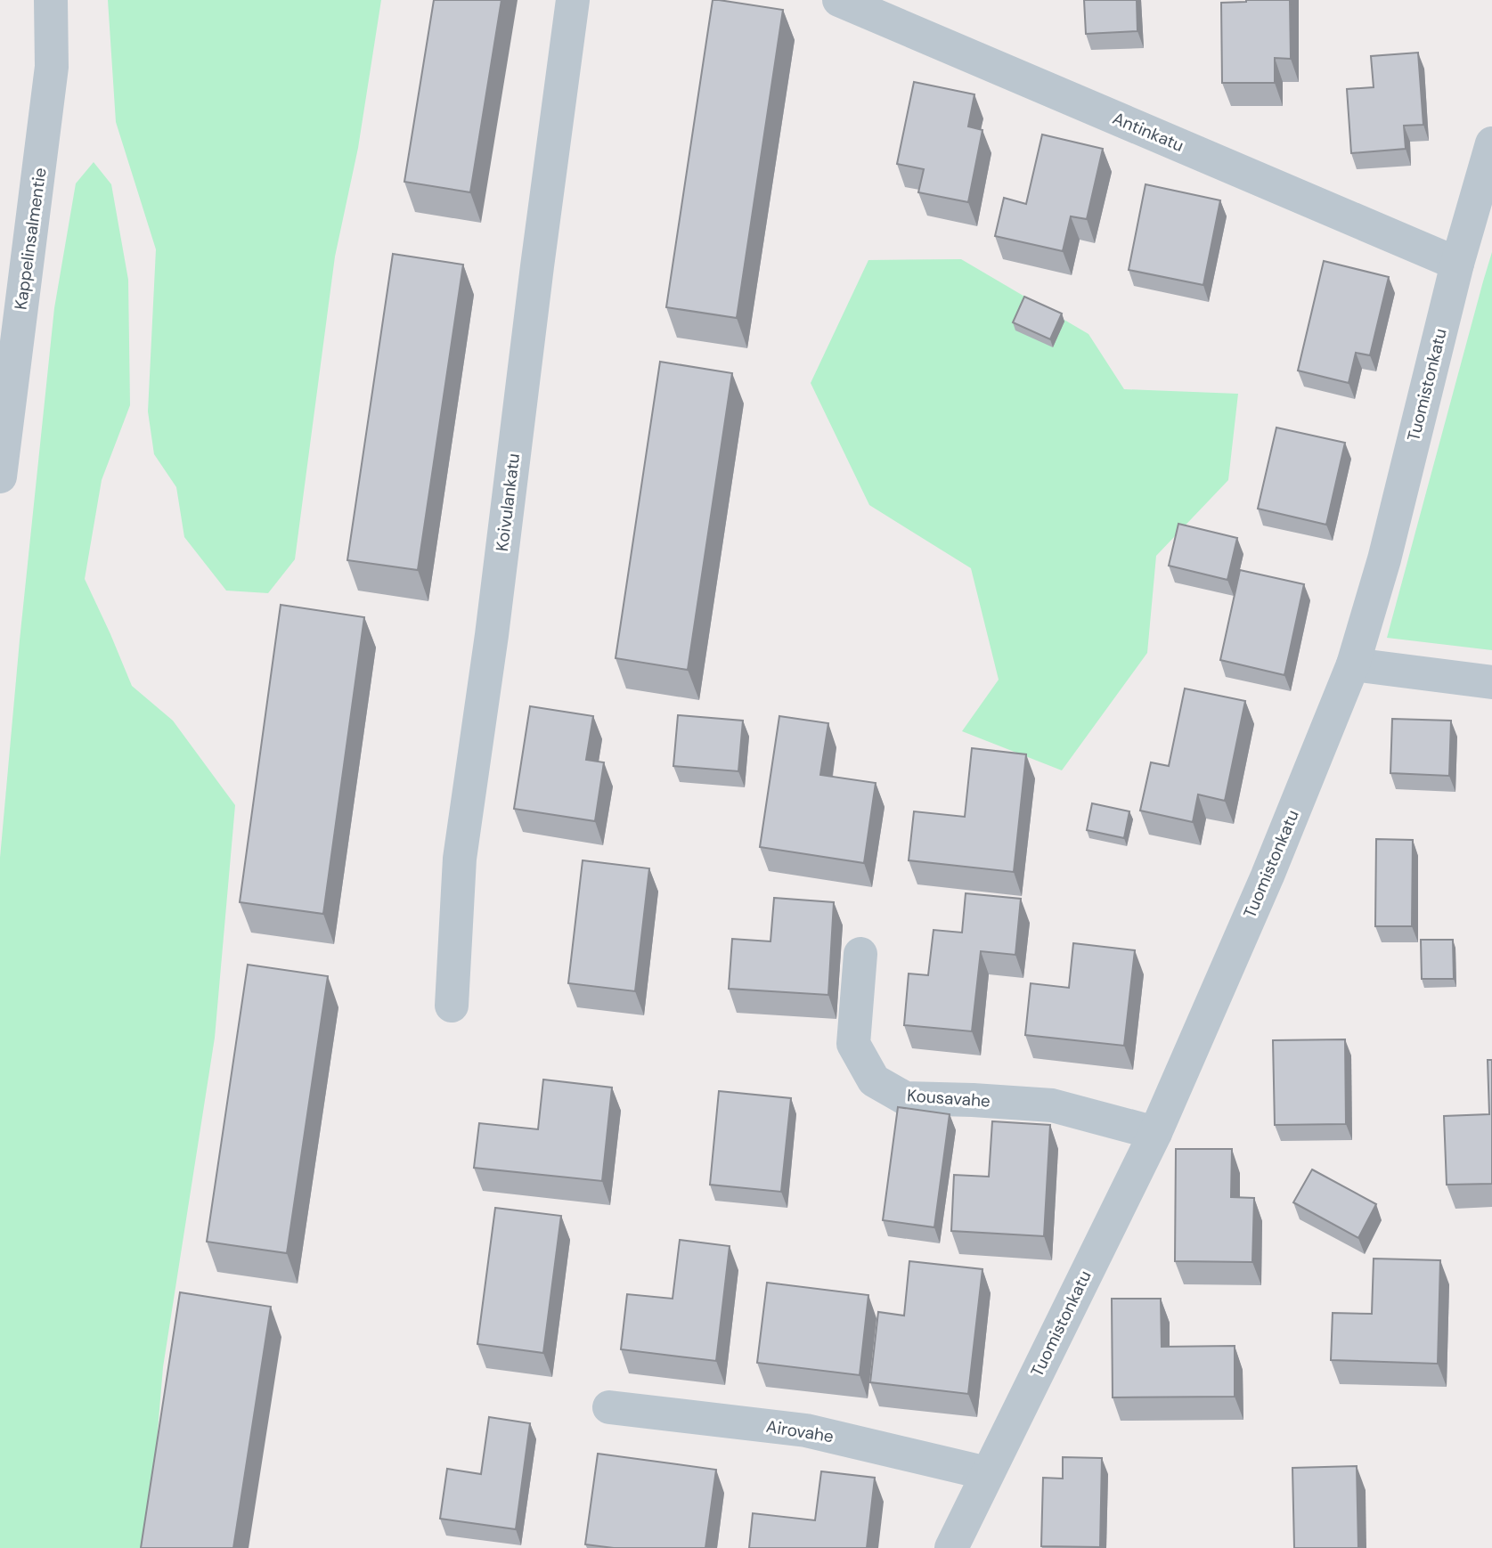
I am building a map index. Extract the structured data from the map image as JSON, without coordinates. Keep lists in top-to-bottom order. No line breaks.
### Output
{"streets":{"street":["Antinkatu","Kappelinsalmentie","Tuomistonkatu","Koivulankatu","Kousavahe","Airovahe"]},"crossings":[["Antinkatu","Tuomistonkatu"],["Tuomistonkatu","Kousavahe"],["Tuomistonkatu","Airovahe"]]}
